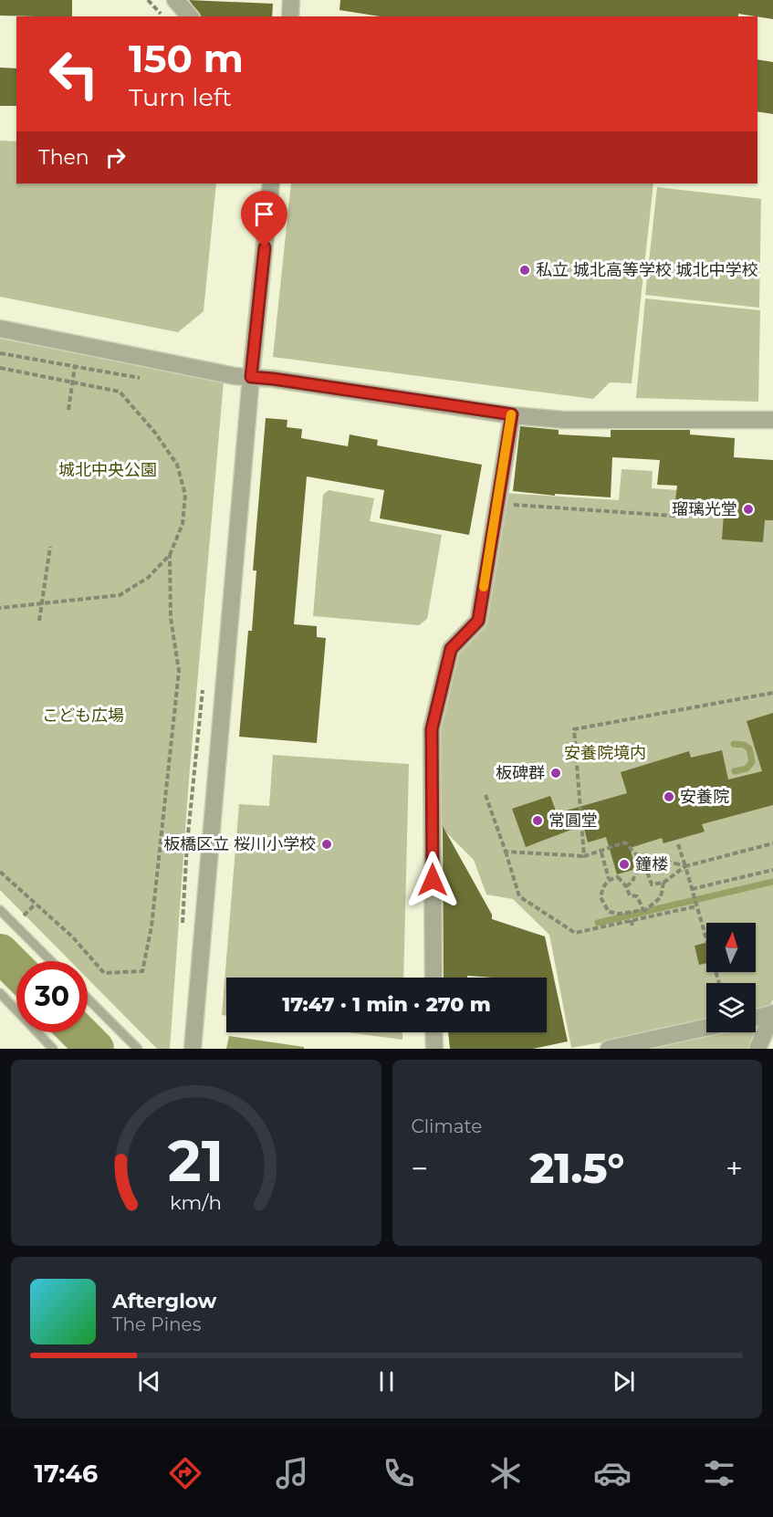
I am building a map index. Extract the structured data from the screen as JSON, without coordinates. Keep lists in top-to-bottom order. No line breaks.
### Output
{"parks":["城北中央公園","こども広場","安養院境内"],"places":["私立 城北高等学校 城北中学校","瑠璃光堂","板碑群","安養院","常圓堂","板橋区立 桜川小学校","鐘楼"],"north":"top","page":{"turn":["150 m","Turn left"],"then":"Then","limit":"30","trip":"17:47 · 1 min · 270 m","tile":"Climate","heat":["−","21.5°","+"],"song":["Afterglow","The Pines"],"tabs":"17:46","gauge":["21","km/h"]}}
